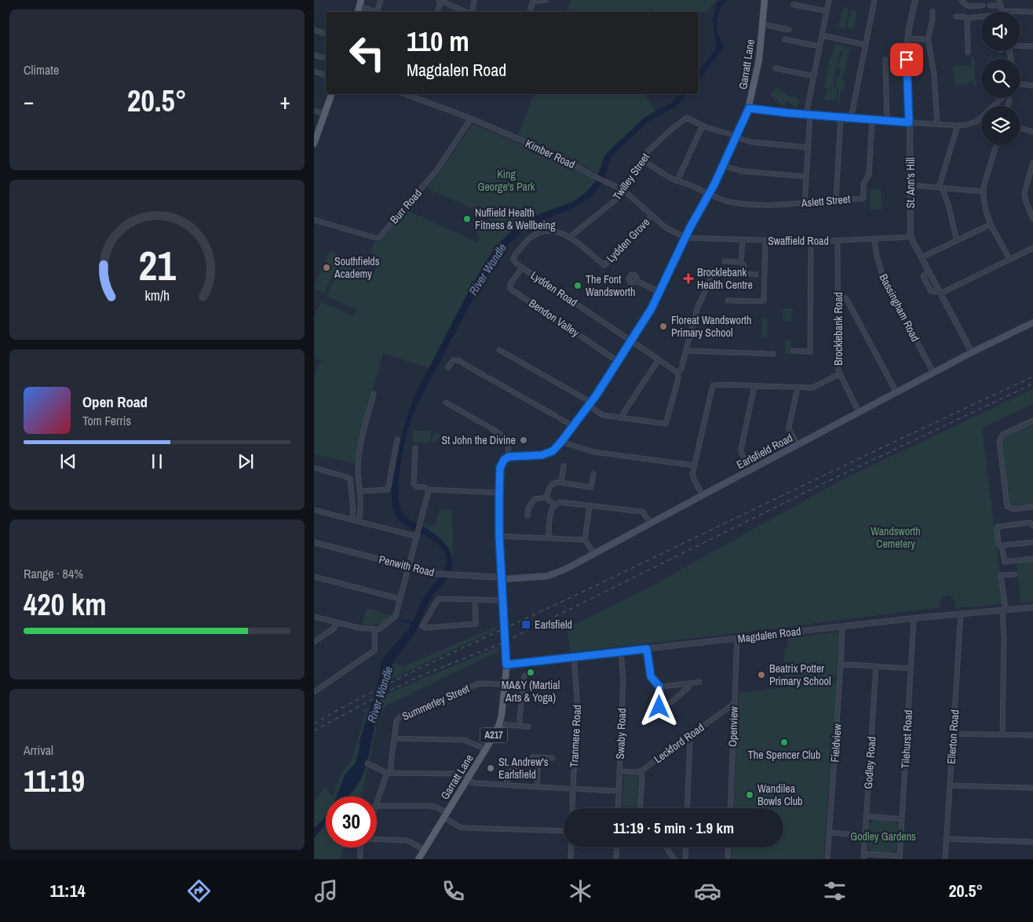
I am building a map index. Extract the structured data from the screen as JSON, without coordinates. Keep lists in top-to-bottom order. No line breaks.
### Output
{"streets":{"main road":["Garratt Lane","Earlsfield Road","A217"],"street":["Kimber Road","Twilley Street","St. Ann's Hill","Aslett Street","Burr Road","Lydden Grove","Swaffield Road","Lydden Road","Bassingham Road","Bendon Valley","Brocklebank Road","Penwith Road","Magdalen Road","Summerley Street","Openview","Swaby Road","Tranmere Road","Ellerton Road","Tilehurst Road","Leckford Road","Fieldview","Godley Road"]},"crossings":[["Garratt Lane","Kimber Road"],["Garratt Lane","Twilley Street"],["Garratt Lane","Aslett Street"],["Garratt Lane","Swaffield Road"],["Garratt Lane","Lydden Road"],["Garratt Lane","Bendon Valley"],["Garratt Lane","Earlsfield Road"],["Garratt Lane","Penwith Road"],["Garratt Lane","Magdalen Road"],["Garratt Lane","Summerley Street"],["Kimber Road","Twilley Street"],["Kimber Road","Burr Road"],["Kimber Road","Lydden Grove"],["Kimber Road","Swaffield Road"],["Twilley Street","Aslett Street"],["Twilley Street","Lydden Grove"],["St. Ann's Hill","Swaffield Road"],["St. Ann's Hill","Earlsfield Road"],["Lydden Grove","Lydden Road"],["Swaffield Road","Bassingham Road"],["Swaffield Road","Brocklebank Road"],["Lydden Road","Bendon Valley"],["Bassingham Road","Earlsfield Road"],["Brocklebank Road","Earlsfield Road"],["Earlsfield Road","Penwith Road"],["Magdalen Road","Openview"],["Magdalen Road","Swaby Road"],["Magdalen Road","Tranmere Road"],["Magdalen Road","Ellerton Road"],["Magdalen Road","Tilehurst Road"],["Magdalen Road","Fieldview"],["Openview","Leckford Road"]],"water":["River Wandle"],"parks":["King George's Park","Wandsworth Cemetery","Godley Gardens"],"places":{"other":["Nuffield Health Fitness & Wellbeing","Southfields Academy","The Font Wandsworth","Floreat Wandsworth Primary School","St John the Divine","MA&Y (Martial Arts & Yoga)","Beatrix Potter Primary School","The Spencer Club","St. Andrew's Earlsfield","Wandilea Bowls Club"],"health":["Brocklebank Health Centre"],"transit":["Earlsfield"]},"page":{"tile":["Climate",["Range · 84%","420 km"],["Arrival","11:19"]],"turn":["110 m","Magdalen Road"],"heat":["−","20.5°","+"],"song":["Open Road","Tom Ferris"],"limit":"30","trip":"11:19 · 5 min · 1.9 km","tabs":["11:14","20.5°"],"gauge":["21","km/h"]}}
